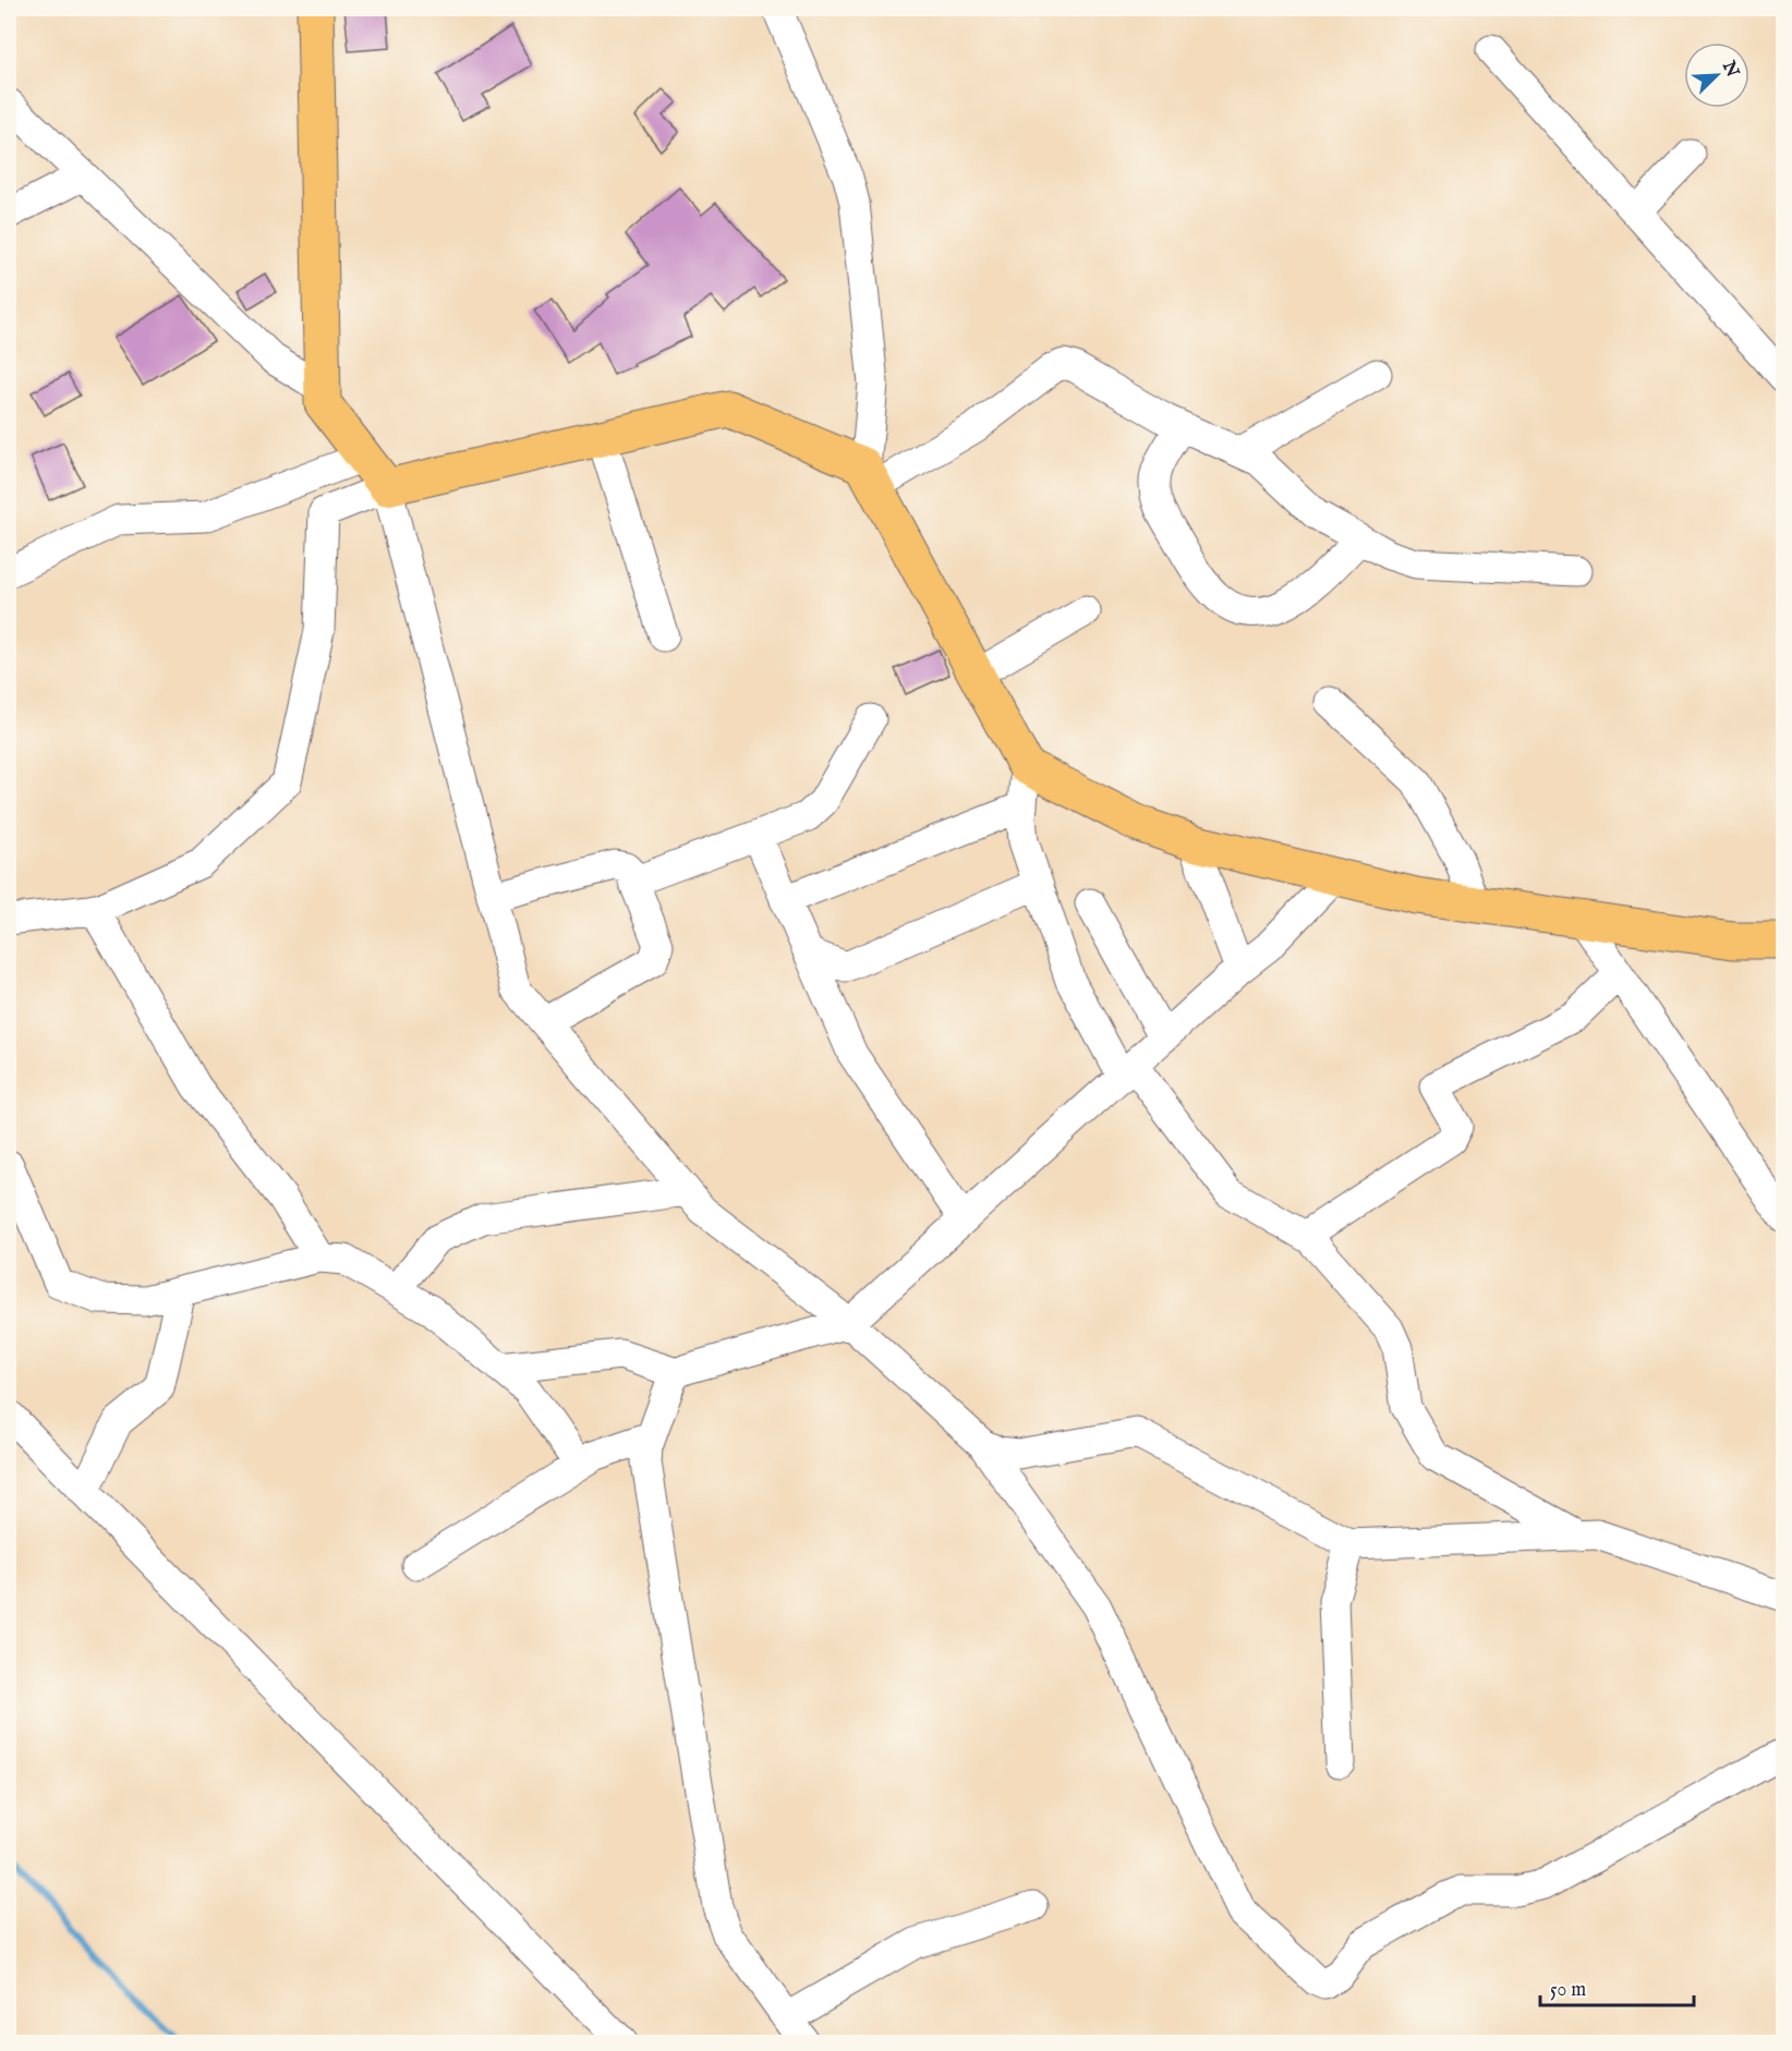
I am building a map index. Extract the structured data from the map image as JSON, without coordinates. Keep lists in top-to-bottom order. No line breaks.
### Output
{"scale_bar":"50 m","north":"top right"}
